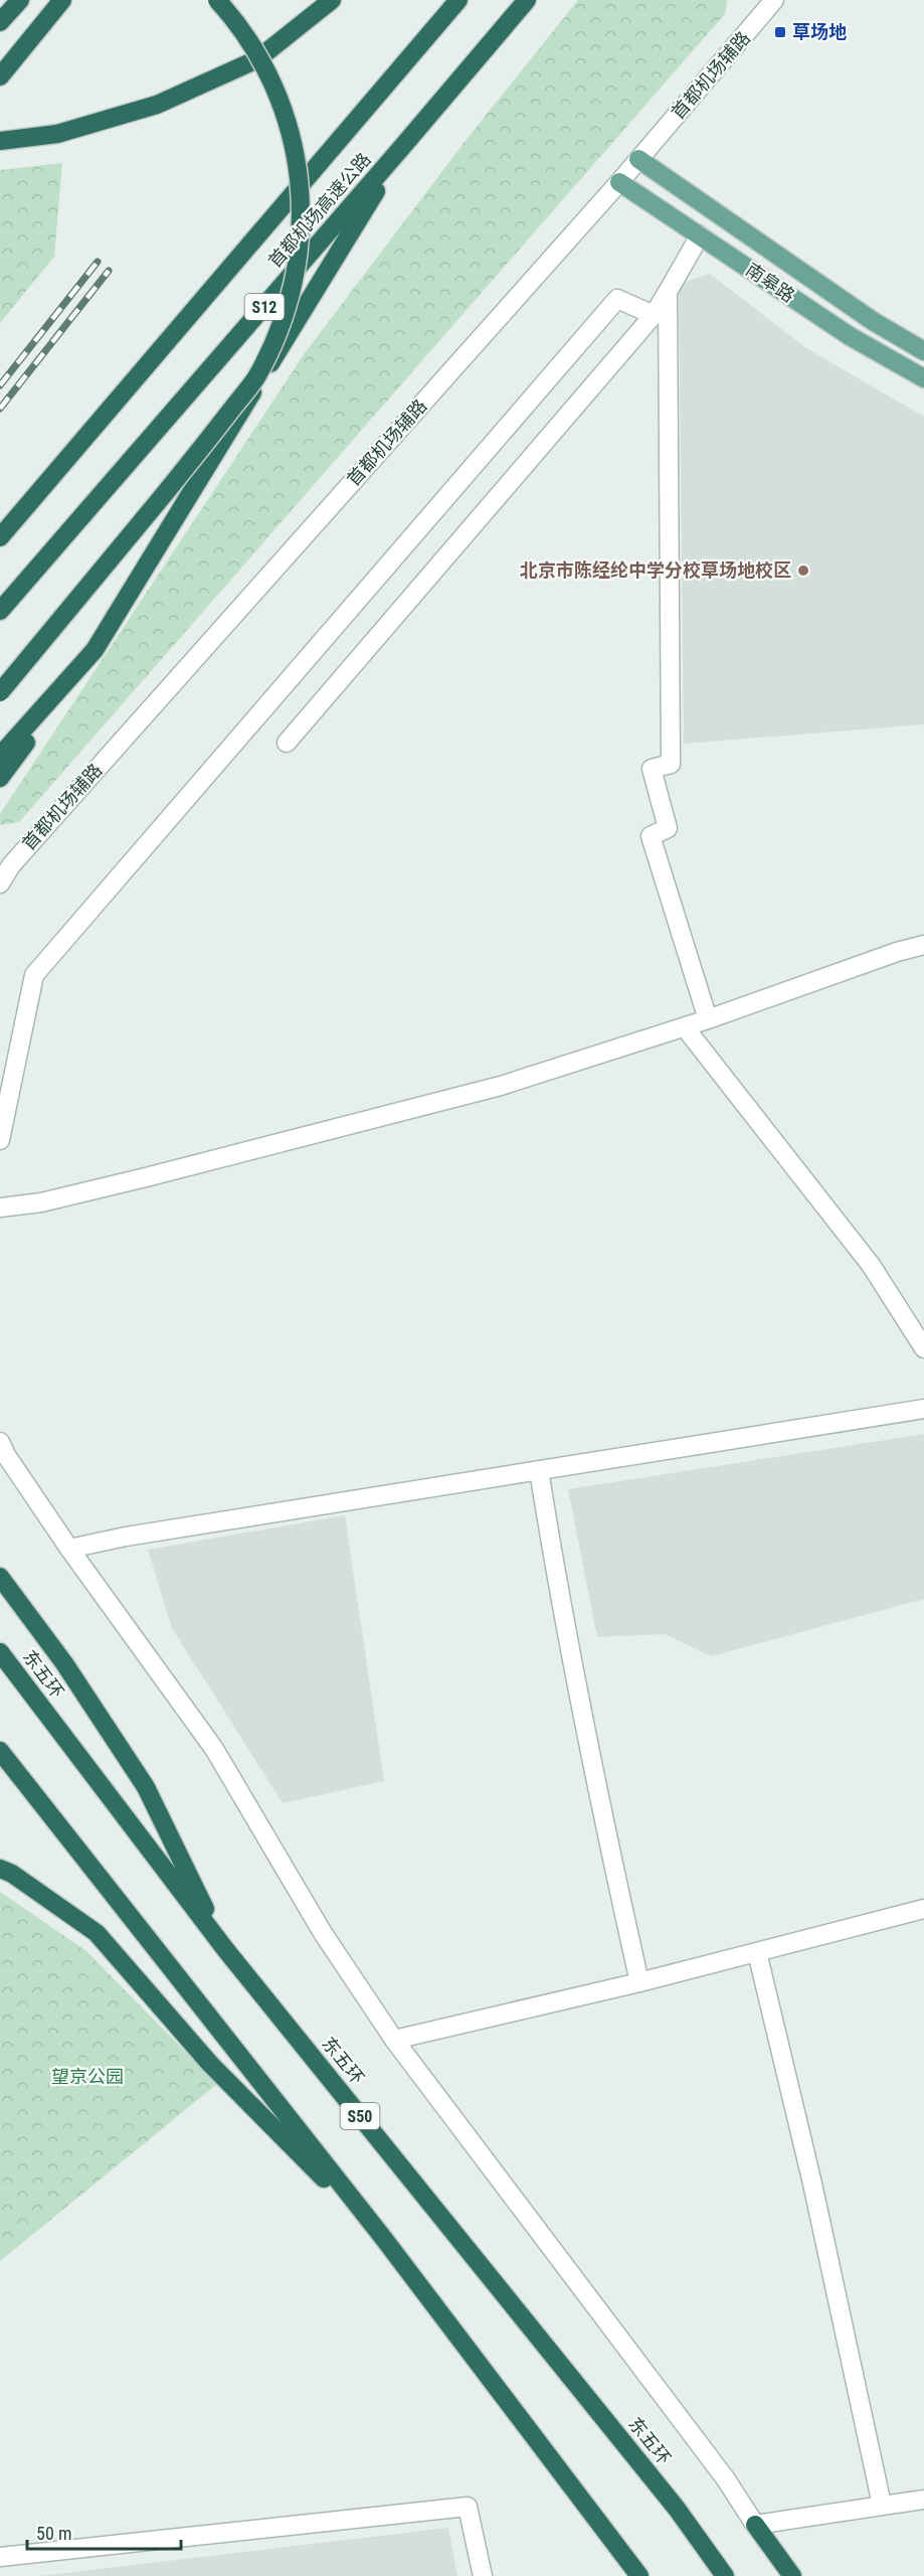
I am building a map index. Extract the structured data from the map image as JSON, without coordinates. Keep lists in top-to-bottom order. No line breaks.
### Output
{"streets":{"highway":["首都机场高速公路","S12","东五环","S50"],"main road":["南皋路"],"street":["首都机场辅路"]},"crossings":[["首都机场辅路","南皋路"]],"parks":["望京公园"],"places":{"transit":["草场地"],"other":["北京市陈经纶中学分校草场地校区"]},"scale_bar":"50 m"}
